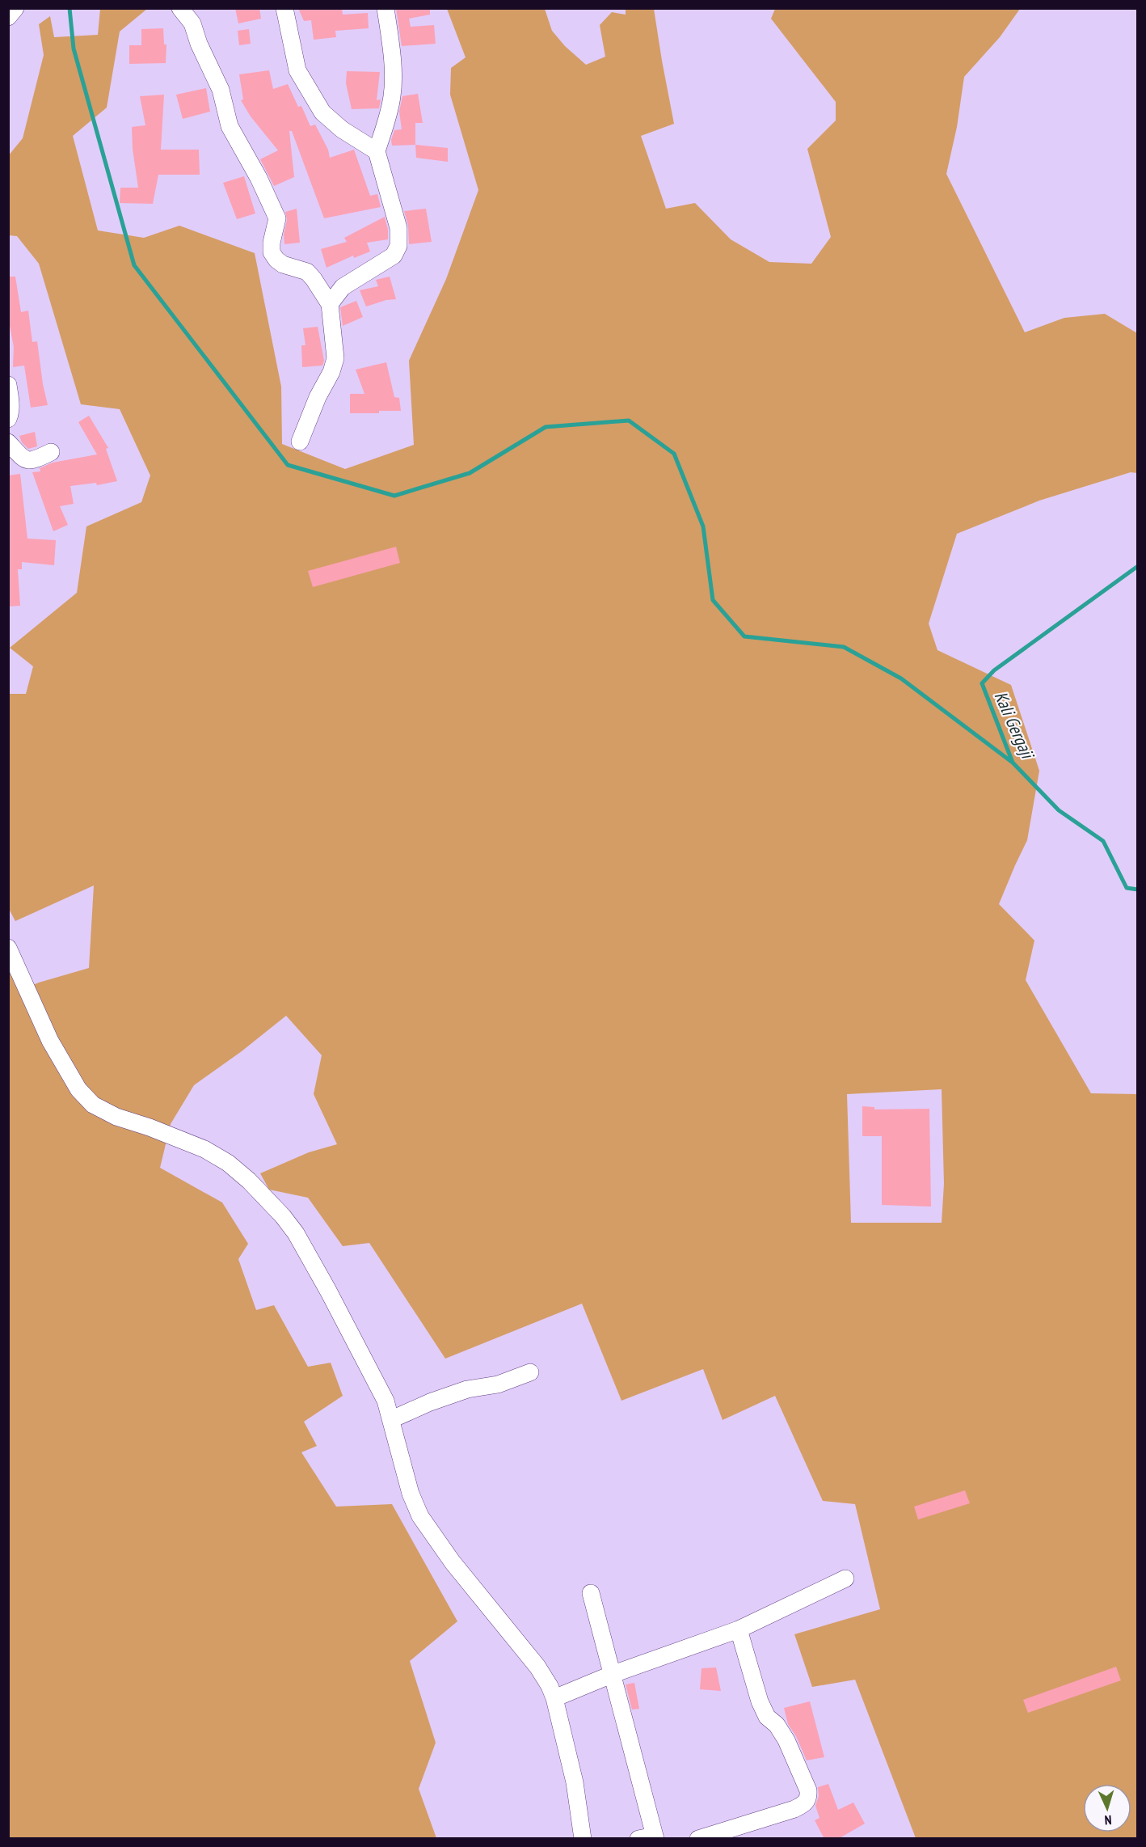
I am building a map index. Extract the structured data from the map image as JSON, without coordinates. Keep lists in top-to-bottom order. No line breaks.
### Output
{"water":["Kali Gergaji"],"north":"bottom"}
